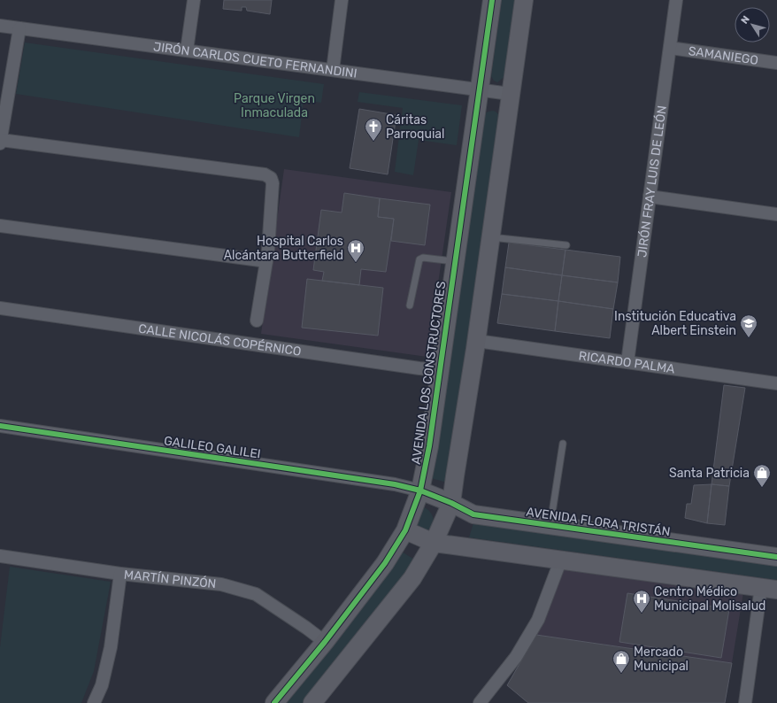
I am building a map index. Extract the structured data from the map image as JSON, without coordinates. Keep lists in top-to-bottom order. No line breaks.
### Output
{"streets":{"street":["SAMANIEGO","JIRÓN CARLOS CUETO FERNANDINI","JIRÓN FRAY LUIS DE LEÓN","CALLE NICOLÁS COPÉRNICO","RICARDO PALMA","AVENIDA LOS CONSTRUCTORES","GALILEO GALILEI","AVENIDA FLORA TRISTÁN","MARTÍN PINZÓN"]},"crossings":[["SAMANIEGO","JIRÓN FRAY LUIS DE LEÓN"],["JIRÓN CARLOS CUETO FERNANDINI","AVENIDA LOS CONSTRUCTORES"],["JIRÓN FRAY LUIS DE LEÓN","RICARDO PALMA"],["CALLE NICOLÁS COPÉRNICO","AVENIDA LOS CONSTRUCTORES"],["AVENIDA LOS CONSTRUCTORES","GALILEO GALILEI"],["AVENIDA LOS CONSTRUCTORES","AVENIDA FLORA TRISTÁN"],["AVENIDA LOS CONSTRUCTORES","MARTÍN PINZÓN"],["GALILEO GALILEI","AVENIDA FLORA TRISTÁN"]],"parks":["Parque Virgen Inmaculada"],"places":{"church":["Cáritas Parroquial"],"hospital":["Hospital Carlos Alcántara Butterfield","Centro Médico Municipal Molisalud"],"school or university":["Institución Educativa Albert Einstein"],"shop":["Santa Patricia","Mercado Municipal"]},"north":"top left"}
